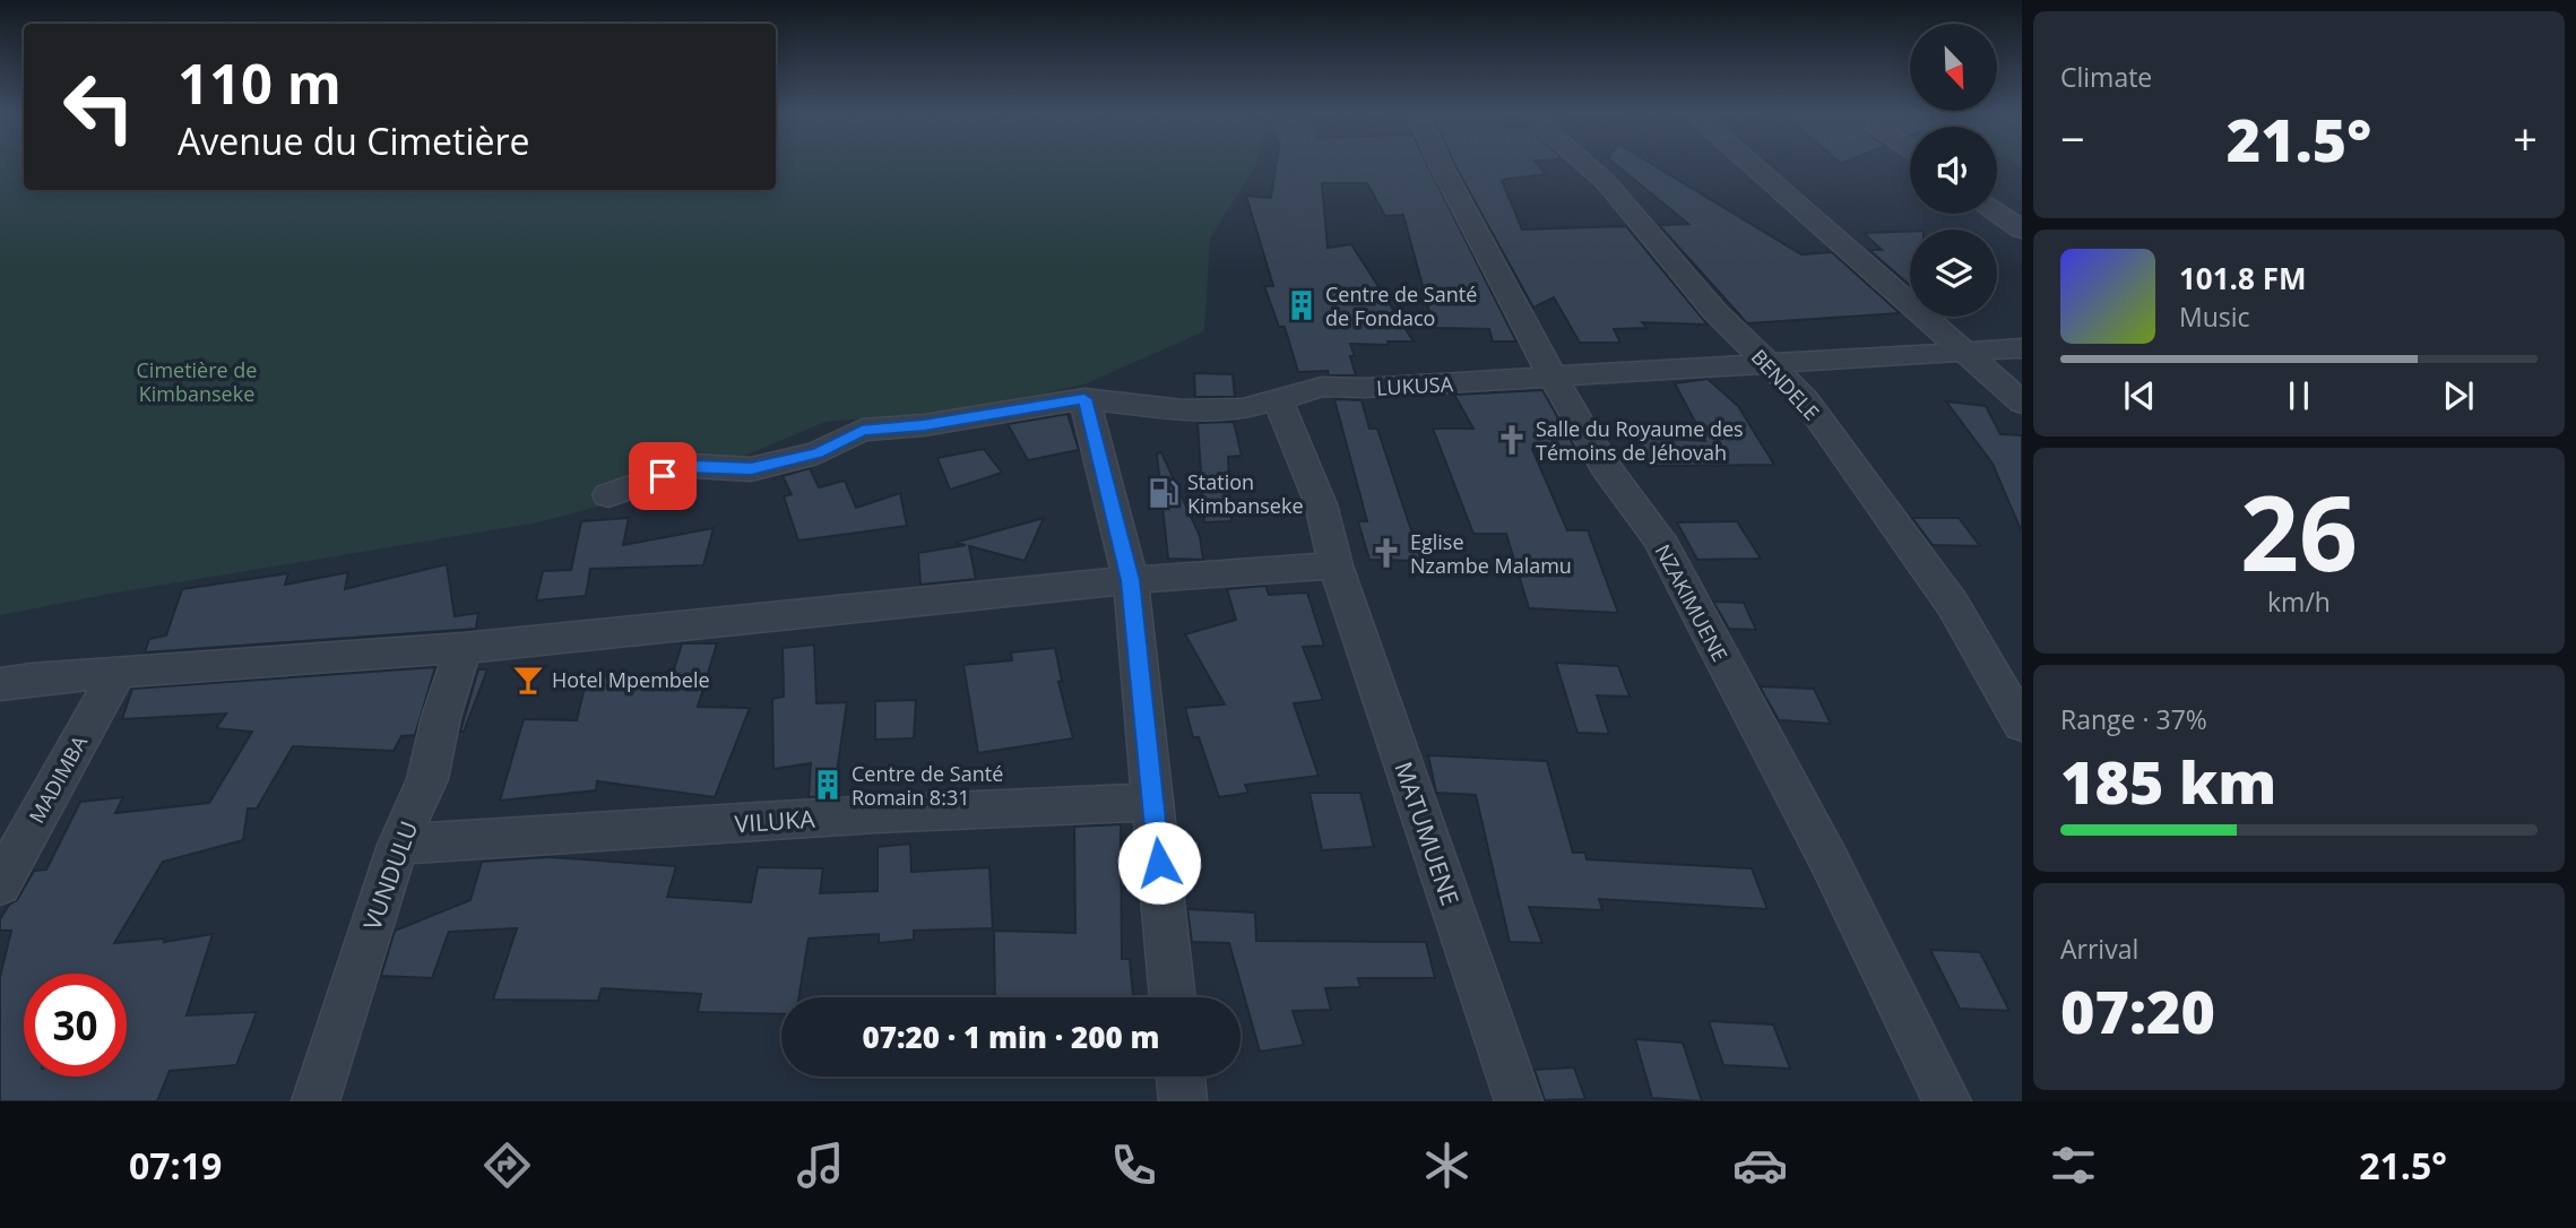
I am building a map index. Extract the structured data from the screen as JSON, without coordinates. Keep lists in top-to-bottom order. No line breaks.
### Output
{"streets":{"street":["BENDELE","LUKUSA","NZAKIMUENE","MADIMBA","VILUKA","MATUMUENE","VUNDULU"]},"crossings":[["BENDELE","LUKUSA"],["LUKUSA","NZAKIMUENE"],["LUKUSA","MATUMUENE"],["VILUKA","VUNDULU"]],"parks":["Cimetière de Kimbanseke"],"places":{"building":["Centre de Santé de Fondaco","Centre de Santé Romain 8:31"],"church":["Salle du Royaume des Témoins de Jéhovah","Eglise Nzambe Malamu"],"fuel station":["Station Kimbanseke"],"bar":["Hotel Mpembele"]},"north":"bottom right","page":{"tile":["Climate",["26","km/h"],["Range · 37%","185 km"],["Arrival","07:20"]],"turn":["110 m","Avenue du Cimetière"],"heat":["−","21.5°","+"],"song":["101.8 FM","Music"],"limit":"30","trip":"07:20 · 1 min · 200 m","tabs":["07:19","21.5°"]}}
